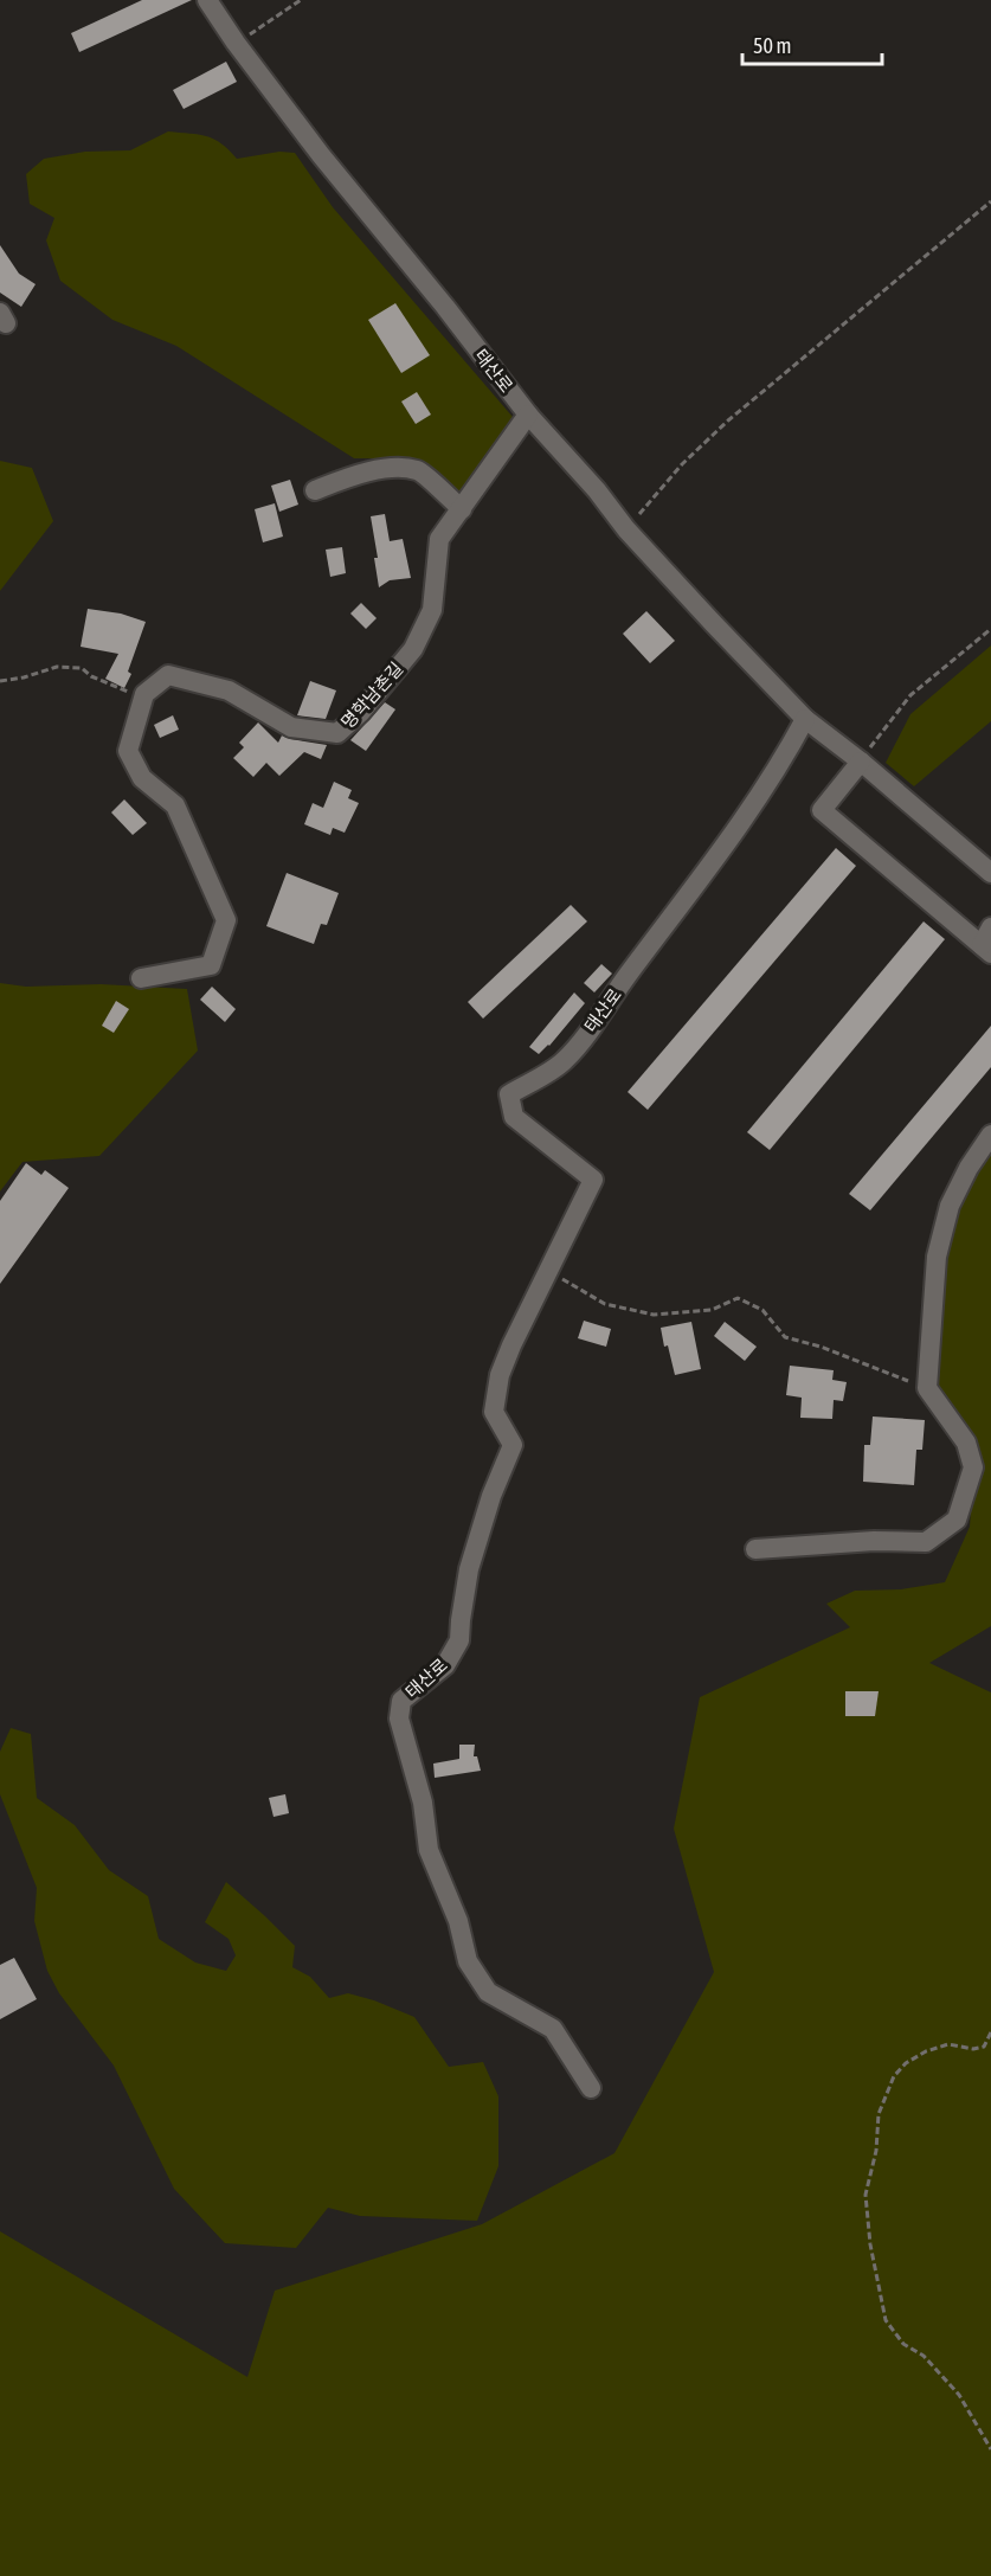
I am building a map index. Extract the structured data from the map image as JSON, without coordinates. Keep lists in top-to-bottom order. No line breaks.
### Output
{"streets":{"street":["태산로","명학남촌길"]},"crossings":[["태산로","명학남촌길"]],"scale_bar":"50 m"}
